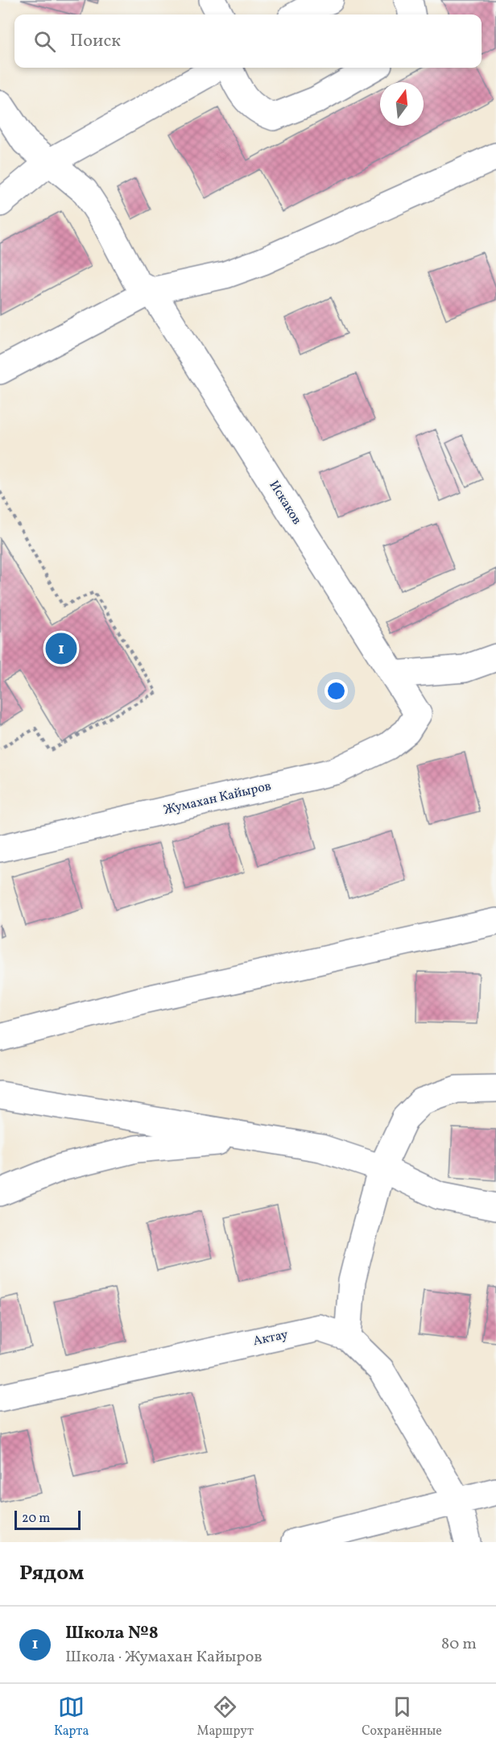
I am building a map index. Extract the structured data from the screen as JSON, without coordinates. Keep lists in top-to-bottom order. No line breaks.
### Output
{"streets":{"street":["Искаков","Жумахан Кайыров","Актау"]},"crossings":[["Искаков","Жумахан Кайыров"]],"scale_bar":"20 m","north":"top","page":{"search":"Поиск","pins":"1","scale":"20 m","heading":"Рядом","list":[{"mark":"1","name":"Школа №8","note":"Школа · Жумахан Кайыров","value":"80 m"}],"nav":["Карта","Маршрут","Сохранённые"]}}
